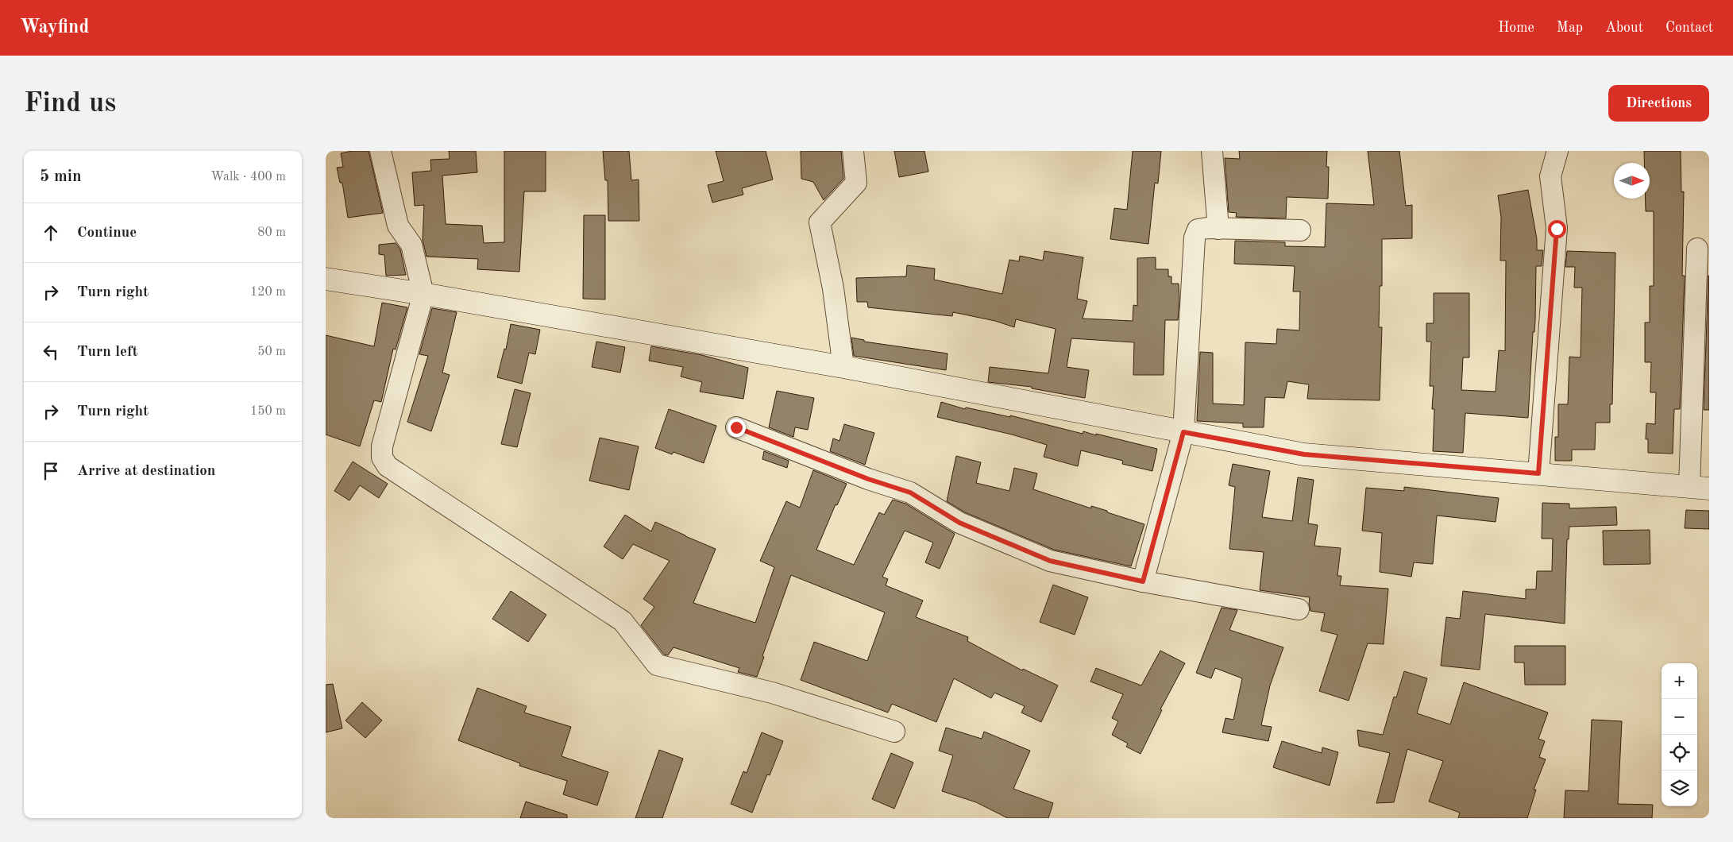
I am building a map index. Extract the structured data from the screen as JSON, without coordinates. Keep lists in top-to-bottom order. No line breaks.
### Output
{"north":"right","page":{"header":"Wayfind","nav":["Home","Map","About","Contact"],"buttons":"Directions","title":"Find us","heading":["5 min","Walk · 400 m"],"list":[["Continue","80 m"],["Turn right","120 m"],["Turn left","50 m"],["Turn right","150 m"],"Arrive at destination"],"map_buttons":["+","−"]}}
